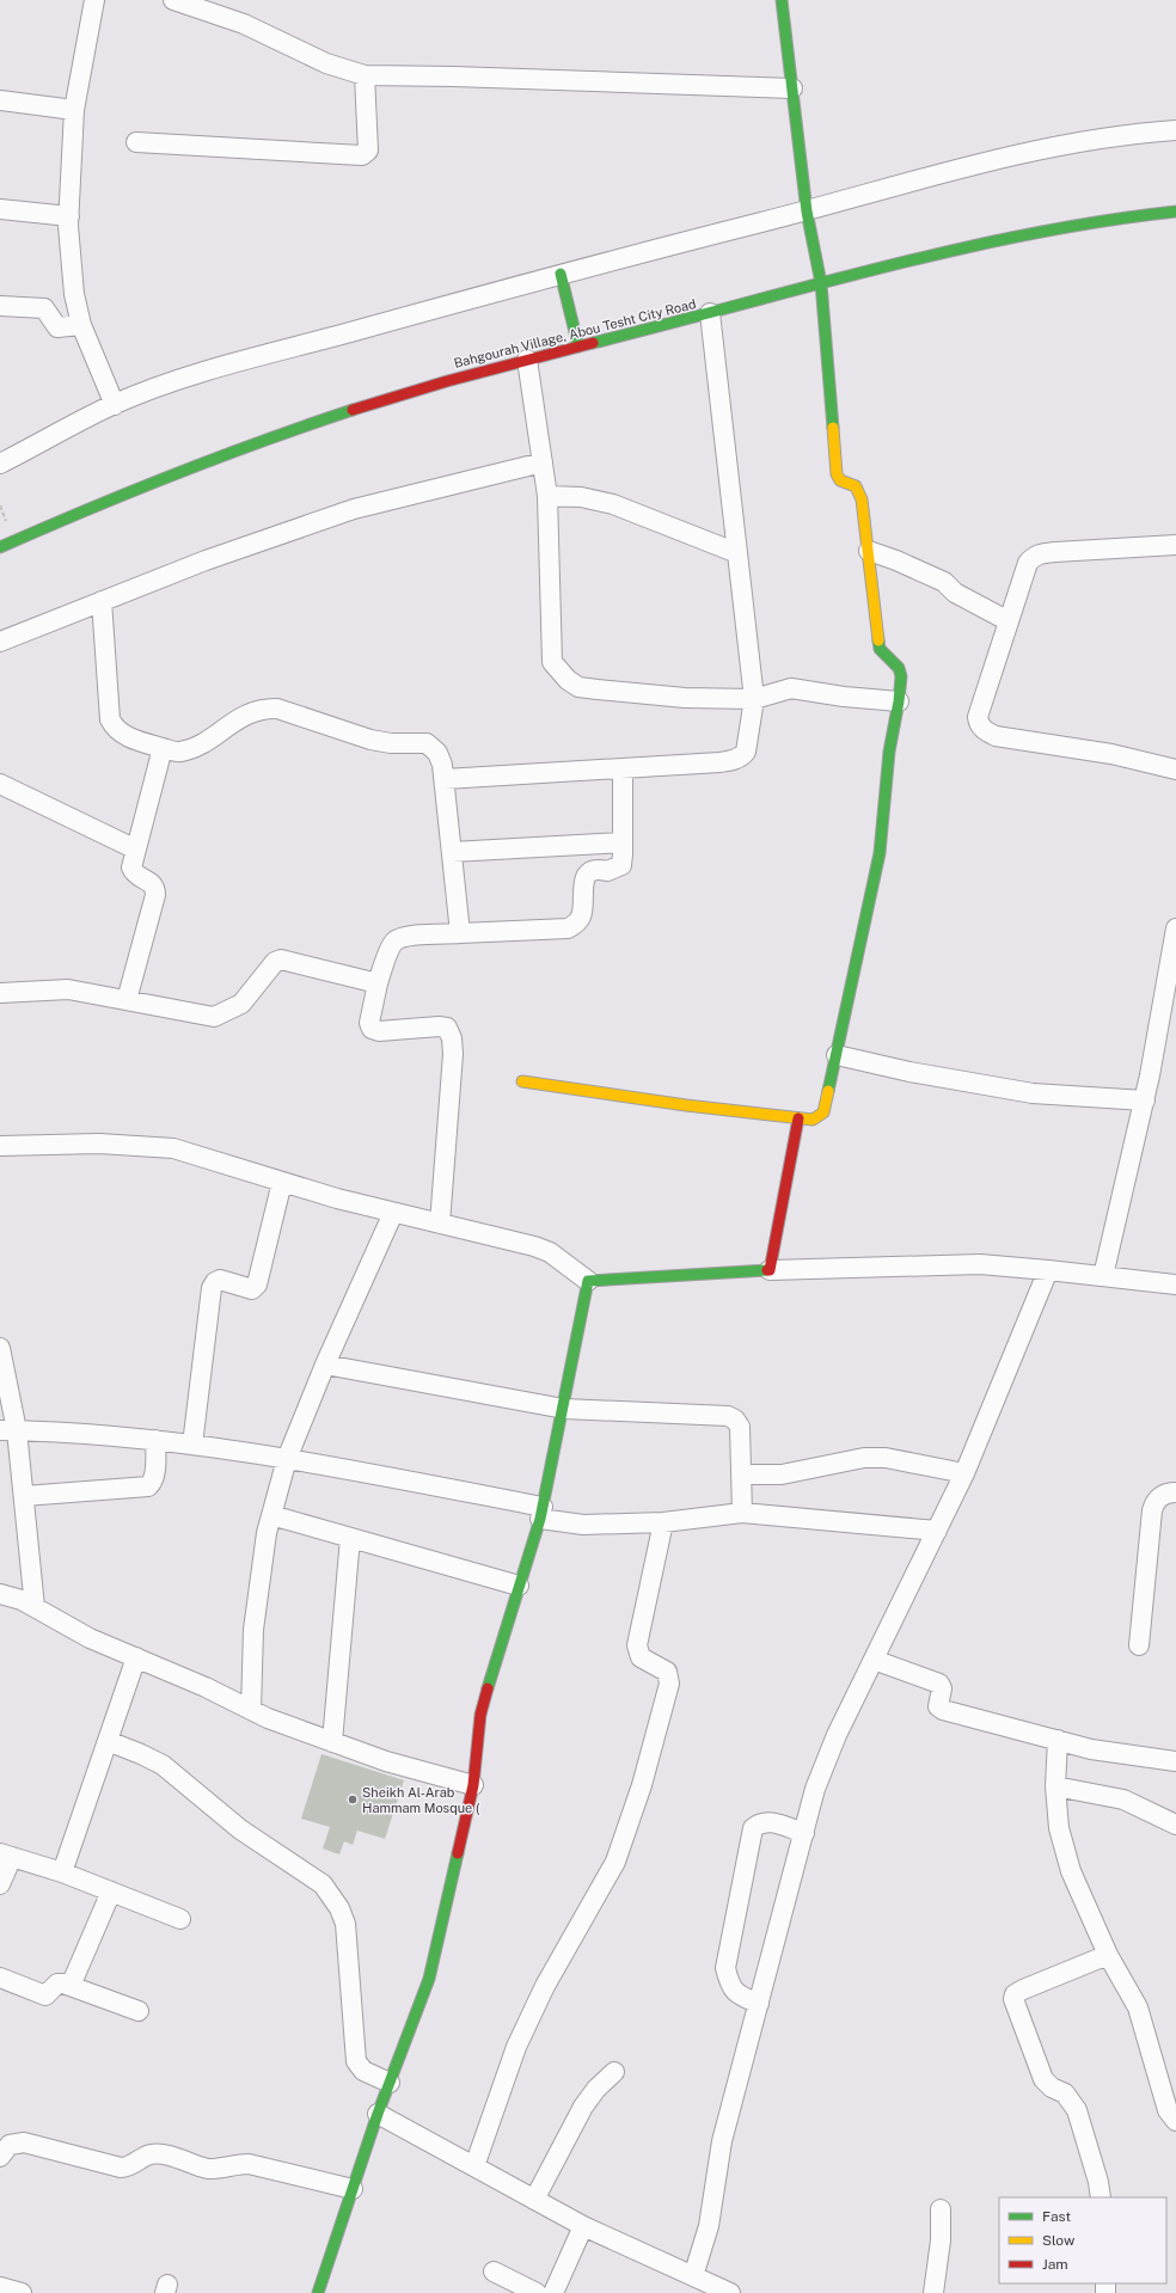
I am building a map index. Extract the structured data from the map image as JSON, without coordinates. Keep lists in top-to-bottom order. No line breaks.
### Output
{"streets":{"street":["Bahgourah Village, Abou Tesht City Road"]},"places":["Sheikh Al-Arab Hammam Mosque ("],"legend":["Fast","Slow","Jam"]}
